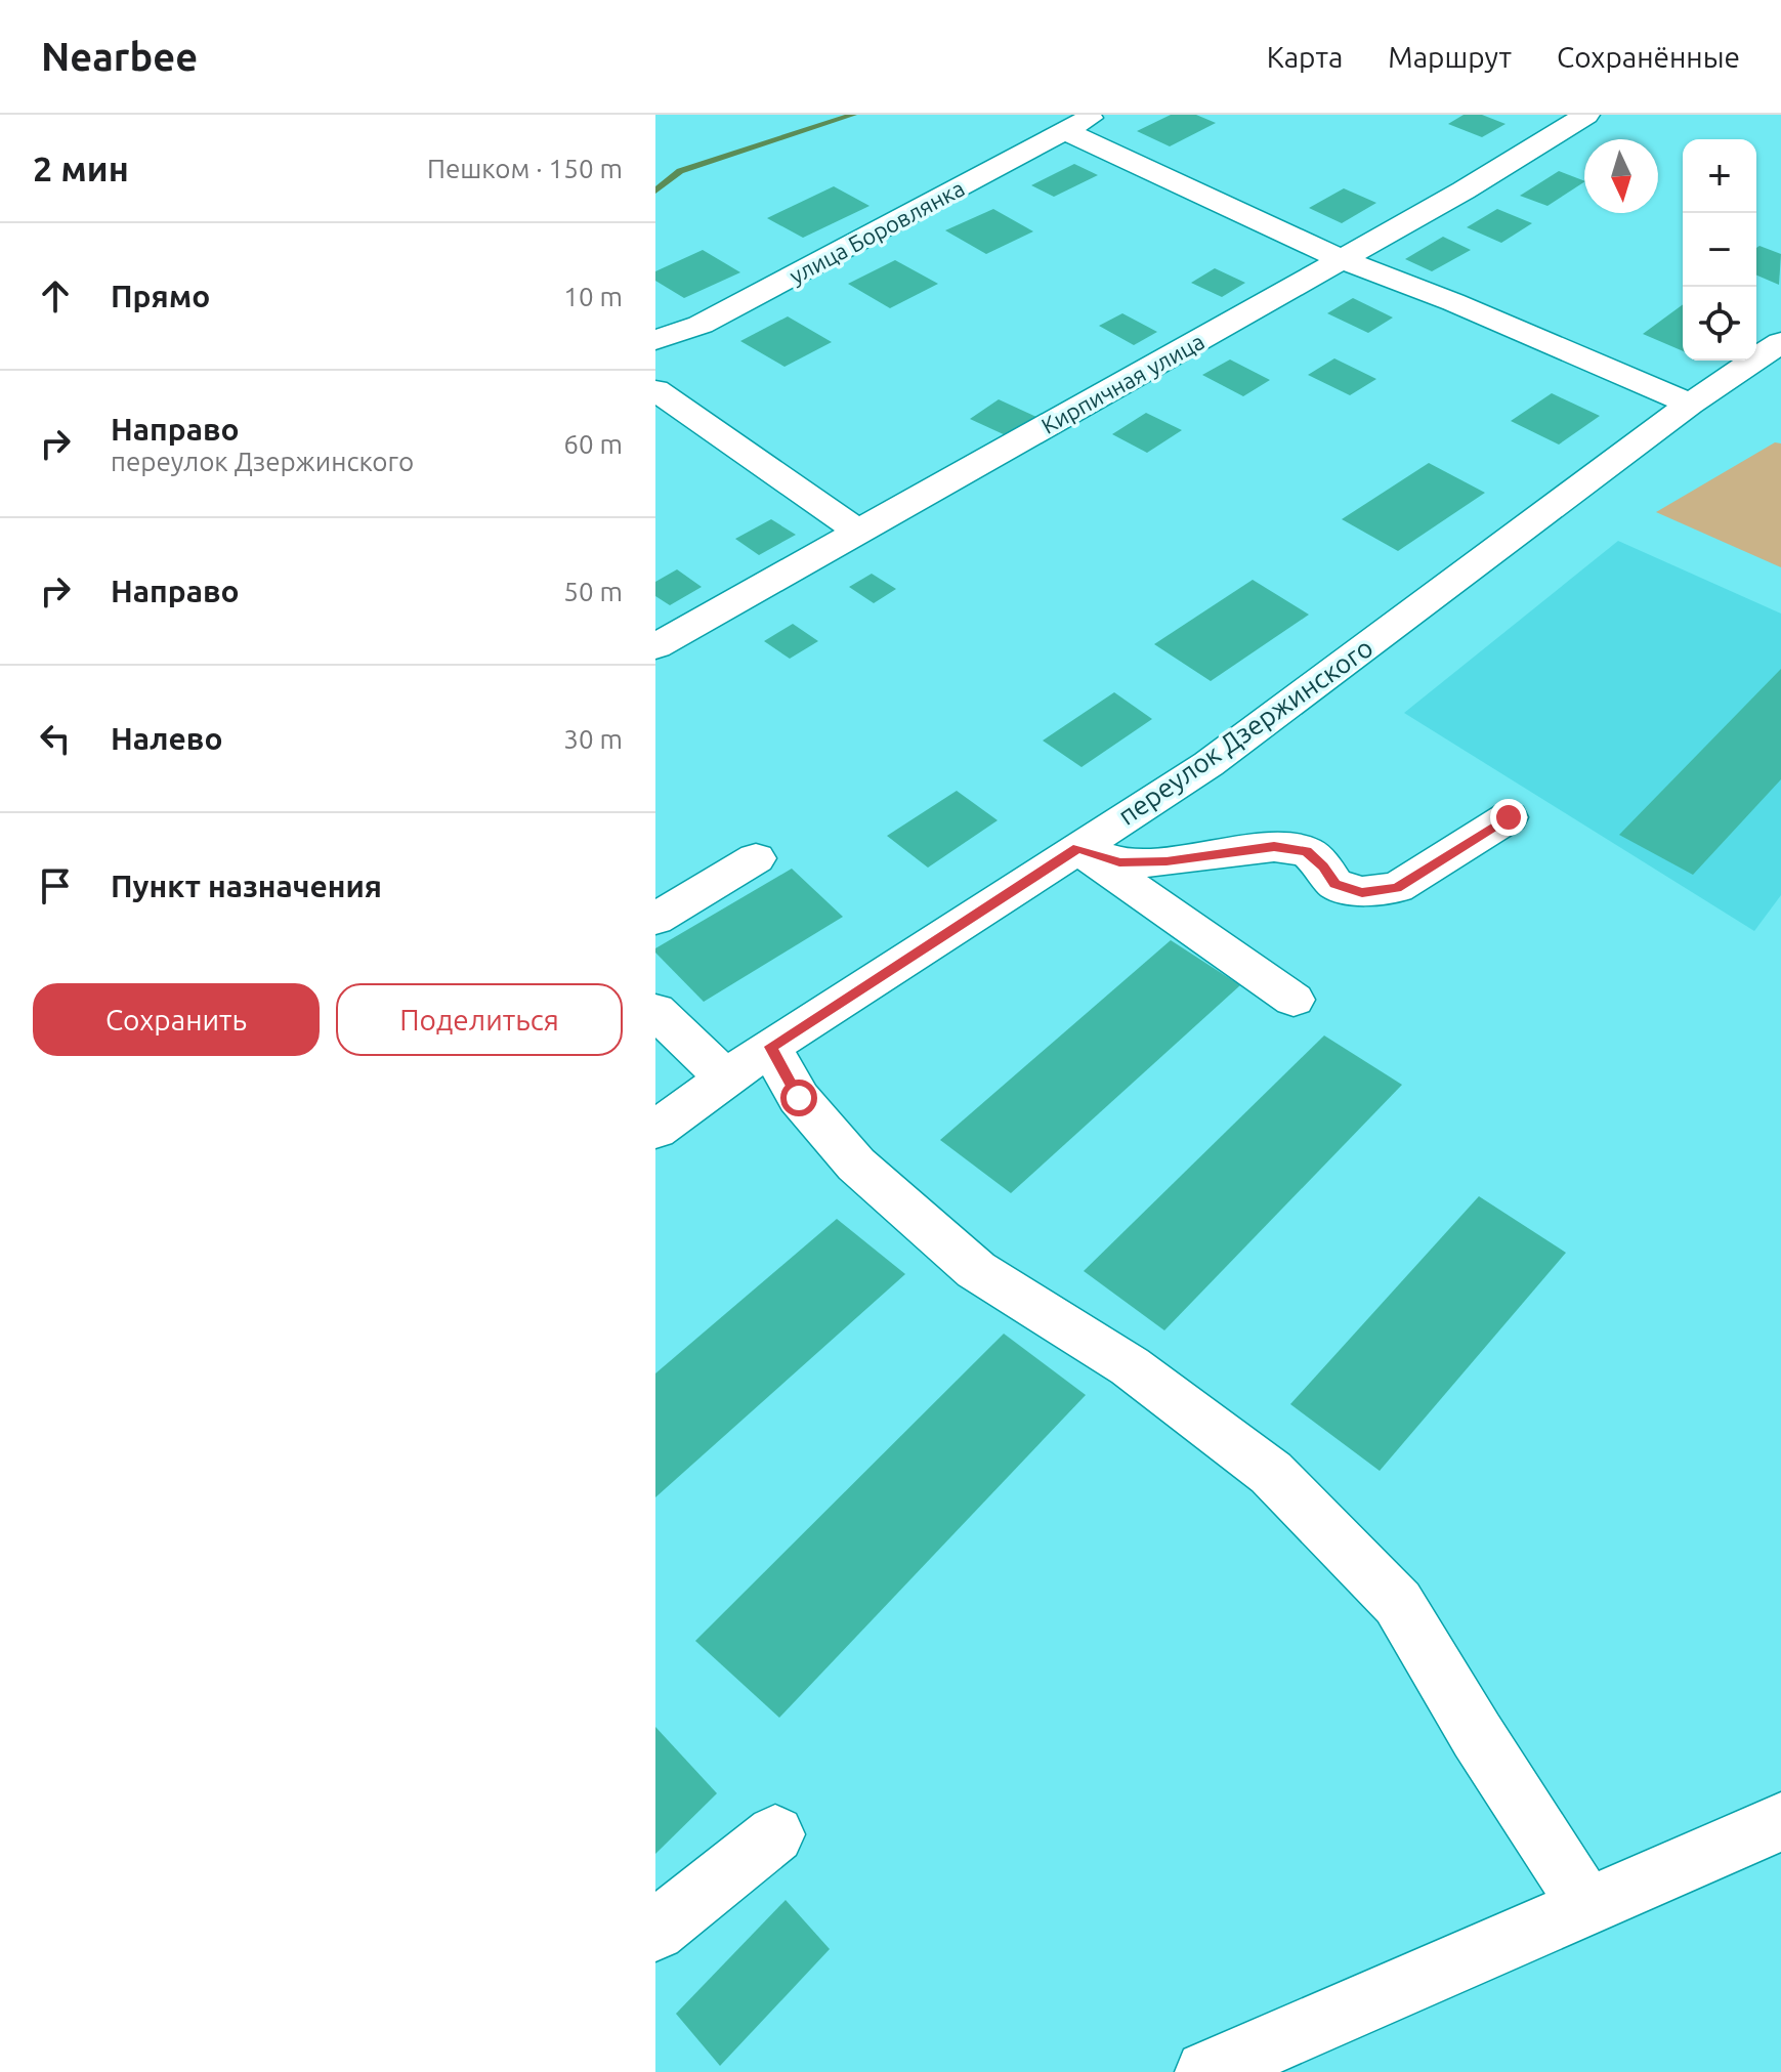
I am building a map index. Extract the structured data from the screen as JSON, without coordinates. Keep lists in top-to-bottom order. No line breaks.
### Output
{"streets":{"street":["улица Боровлянка","Кирпичная улица","переулок Дзержинского"]},"north":"bottom","page":{"header":"Nearbee","nav":["Карта","Маршрут","Сохранённые"],"heading":["2 мин","Пешком · 150 m"],"map_buttons":["+","−"],"list":[["Прямо","10 m"],["Направо","переулок Дзержинского","60 m"],["Направо","50 m"],["Налево","30 m"],"Пункт назначения"],"buttons":["Сохранить","Поделиться"]}}
